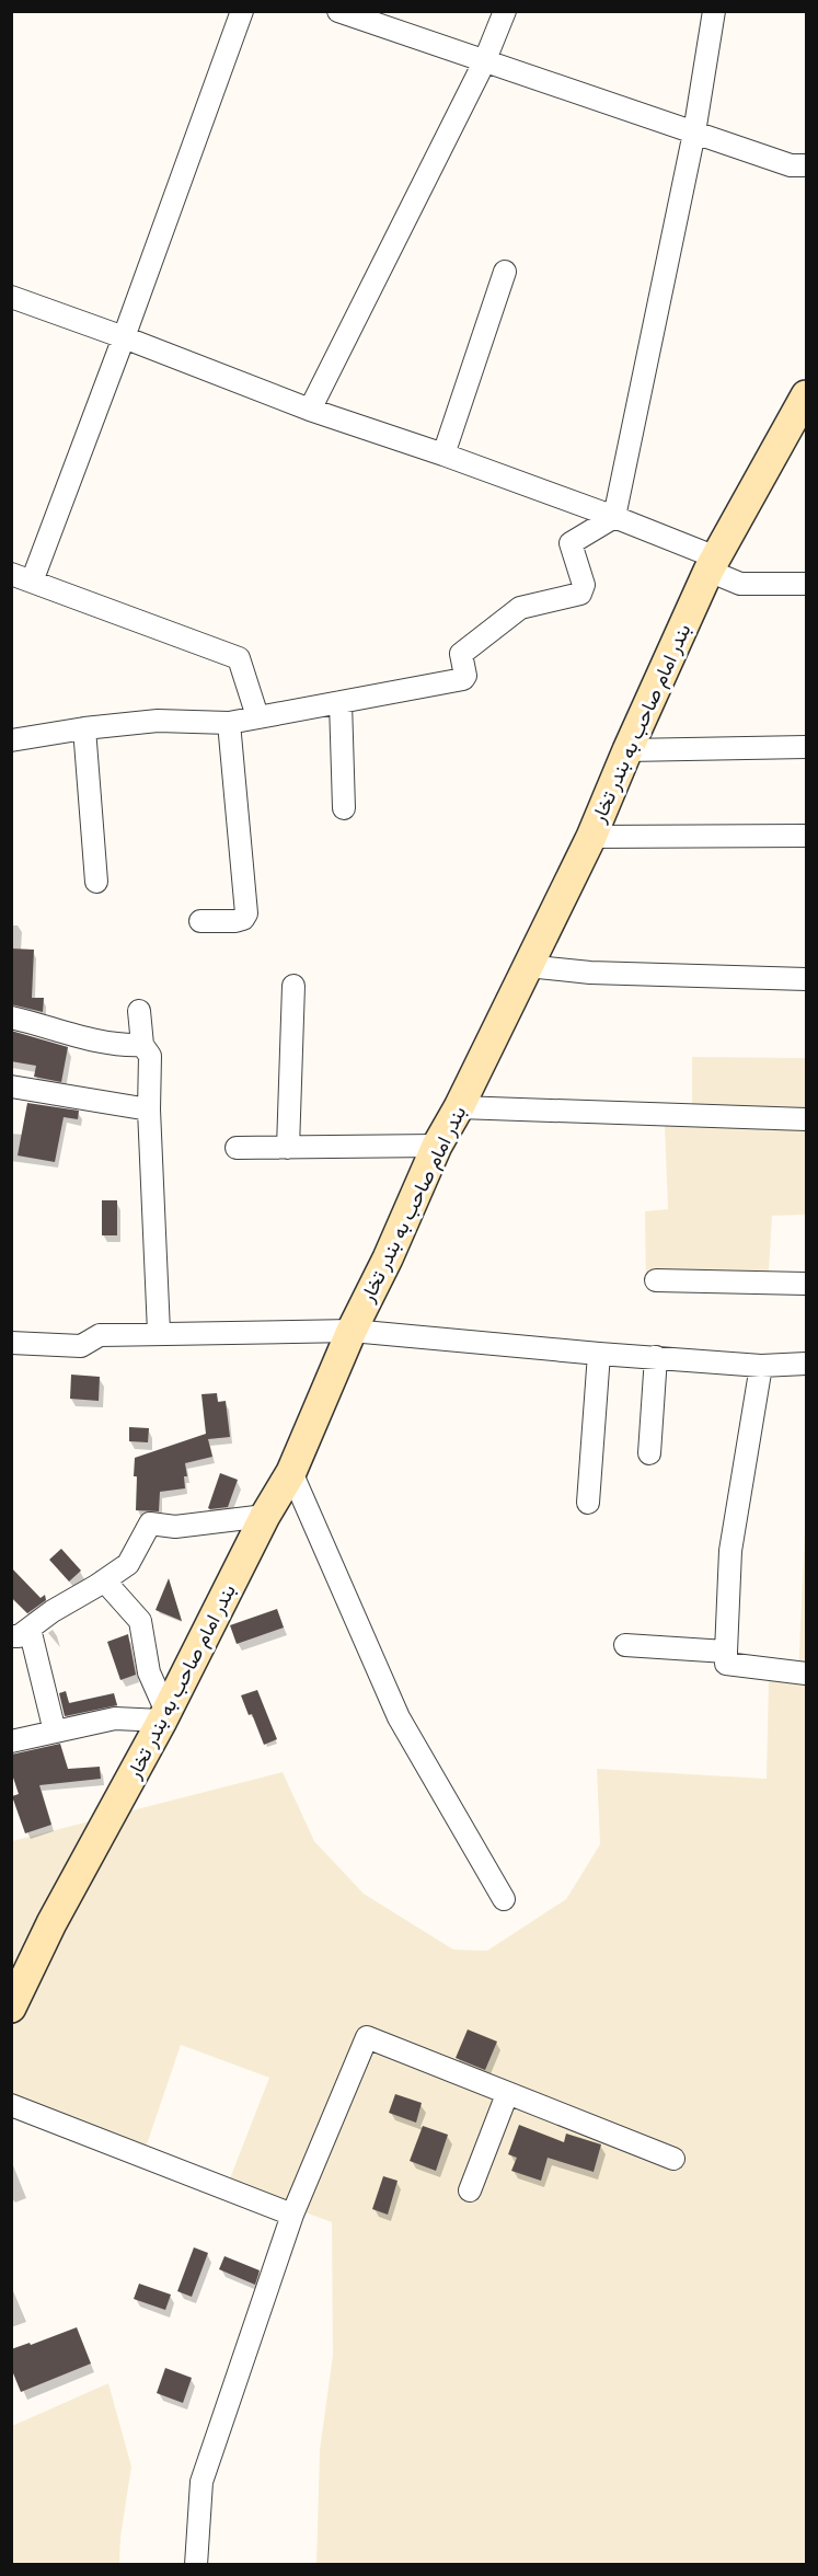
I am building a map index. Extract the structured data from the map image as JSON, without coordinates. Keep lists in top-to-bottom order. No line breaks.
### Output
{"streets":{"main road":["بندر امام صاحب به بندر تخار"]}}
